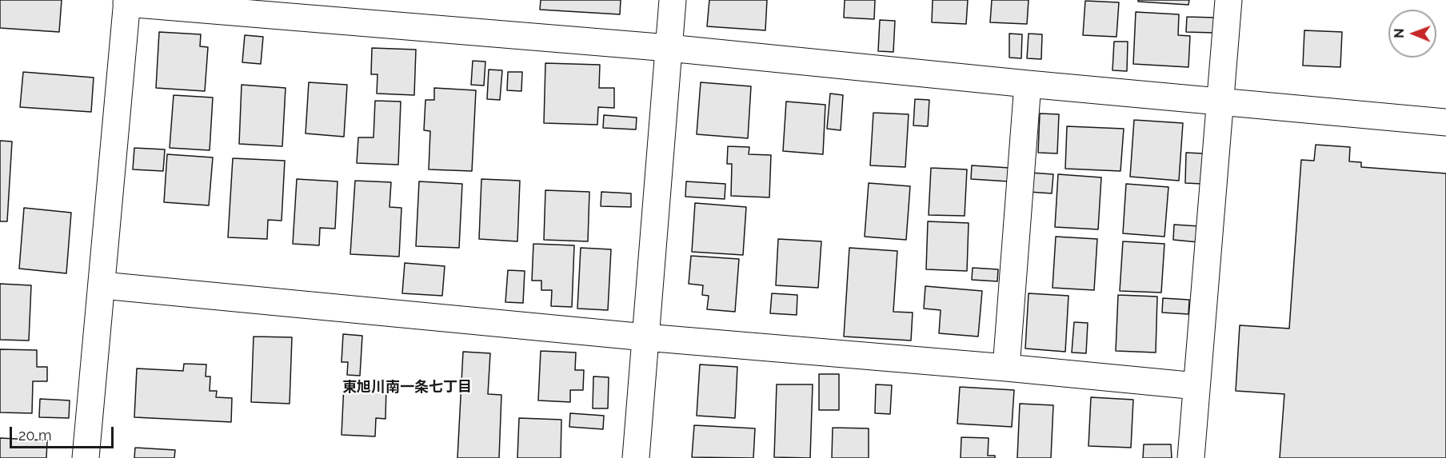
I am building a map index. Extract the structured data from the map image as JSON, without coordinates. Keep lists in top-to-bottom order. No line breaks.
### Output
{"districts":["東旭川南一条七丁目"],"scale_bar":"20 m","north":"left"}
